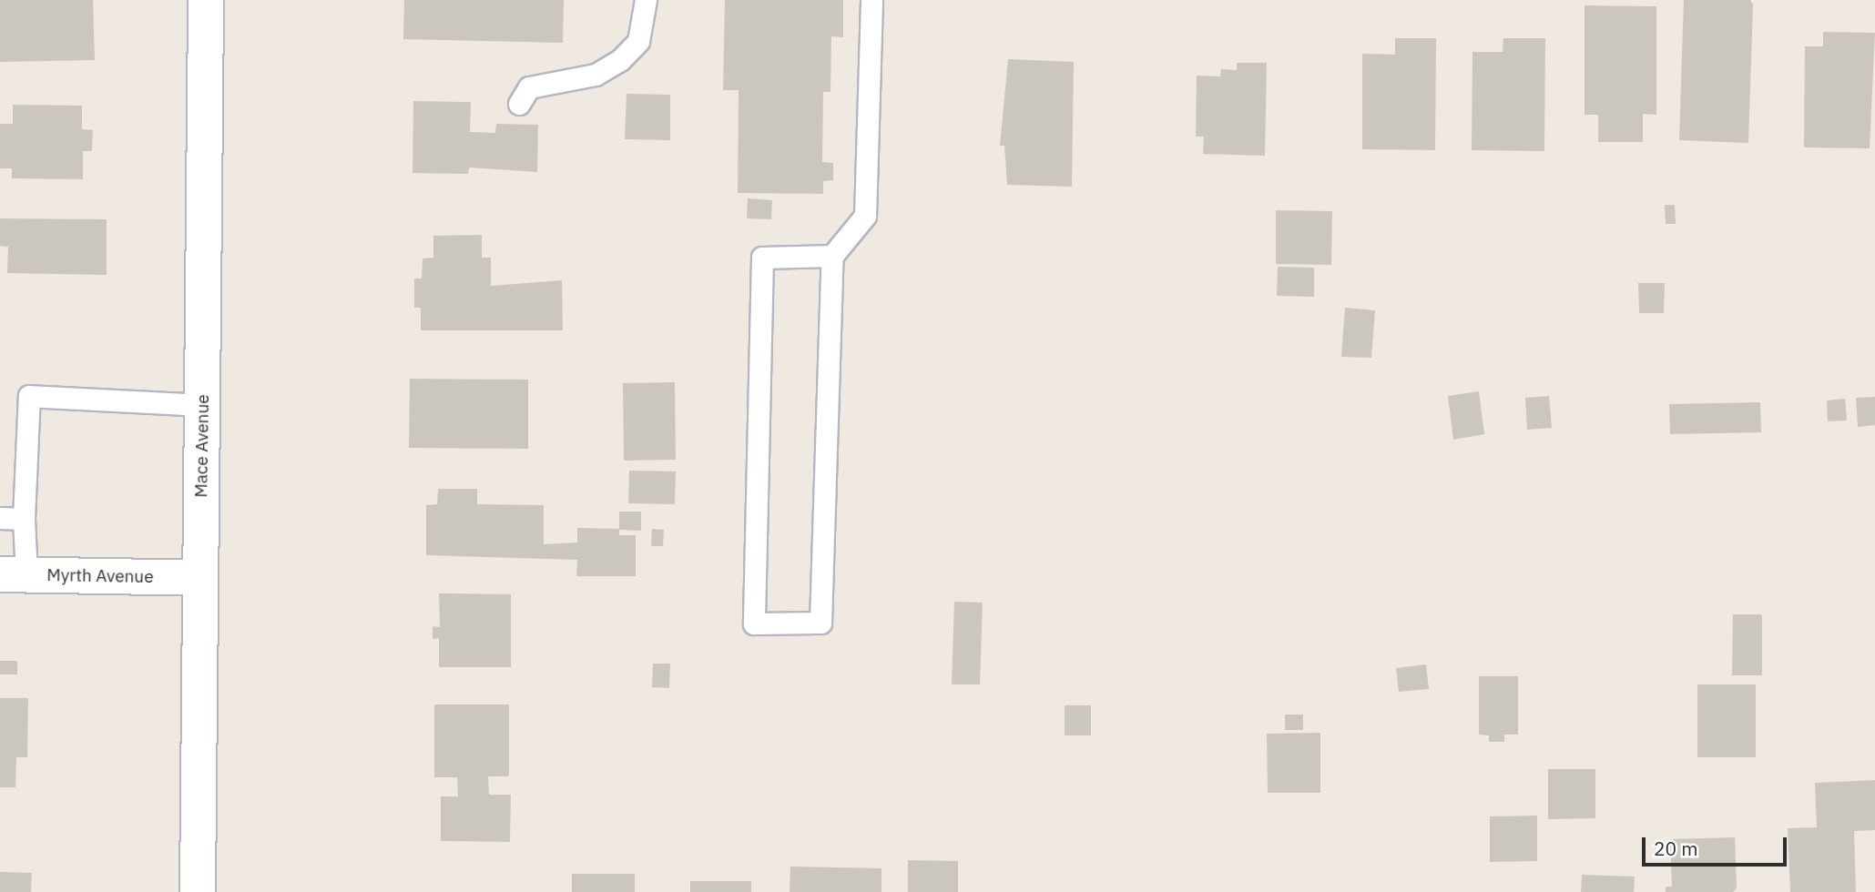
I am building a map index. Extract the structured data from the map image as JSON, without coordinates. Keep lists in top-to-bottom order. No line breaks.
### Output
{"streets":{"main road":["Mace Avenue","Myrth Avenue"]},"crossings":[["Mace Avenue","Myrth Avenue"]],"scale_bar":"20 m"}
